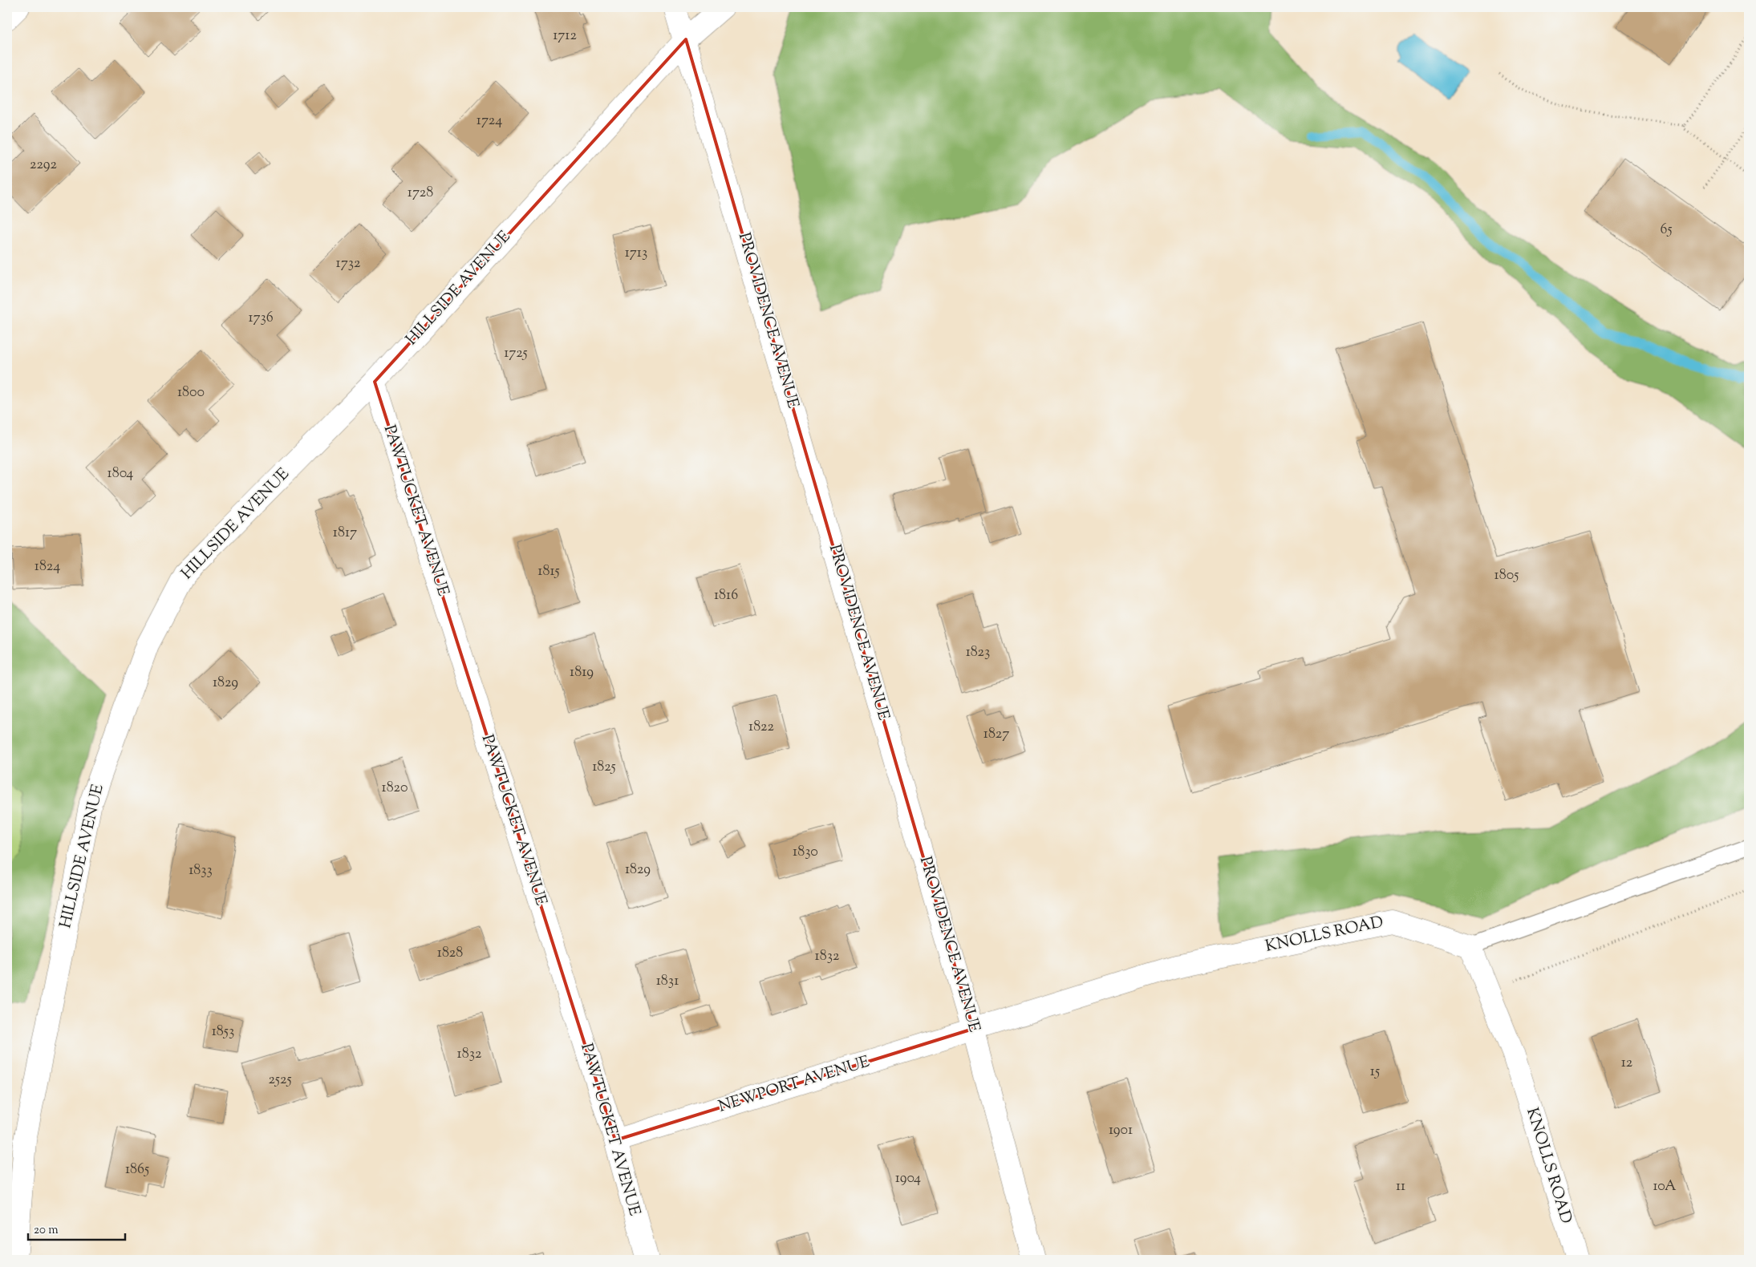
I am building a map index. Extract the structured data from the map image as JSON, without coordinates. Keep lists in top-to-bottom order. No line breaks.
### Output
{"streets":{"street":["HILLSIDE AVENUE","PROVIDENCE AVENUE","PAWTUCKET AVENUE","KNOLLS ROAD","NEWPORT AVENUE"]},"crossings":[["HILLSIDE AVENUE","PROVIDENCE AVENUE"],["HILLSIDE AVENUE","PAWTUCKET AVENUE"],["PROVIDENCE AVENUE","KNOLLS ROAD"],["PROVIDENCE AVENUE","NEWPORT AVENUE"],["PAWTUCKET AVENUE","NEWPORT AVENUE"],["KNOLLS ROAD","NEWPORT AVENUE"]],"house_numbers":["1712","1724","2292","1728","65","1713","1732","1736","1725","1800","1804","1817","1824","1815","1805","1816","1823","1819","1829","1822","1827","1825","1820","1830","1829","1833","1828","1832","1831","1853","1832","12","15","2525","1901","1865","1904","11","10A"],"scale_bar":"20 m"}
